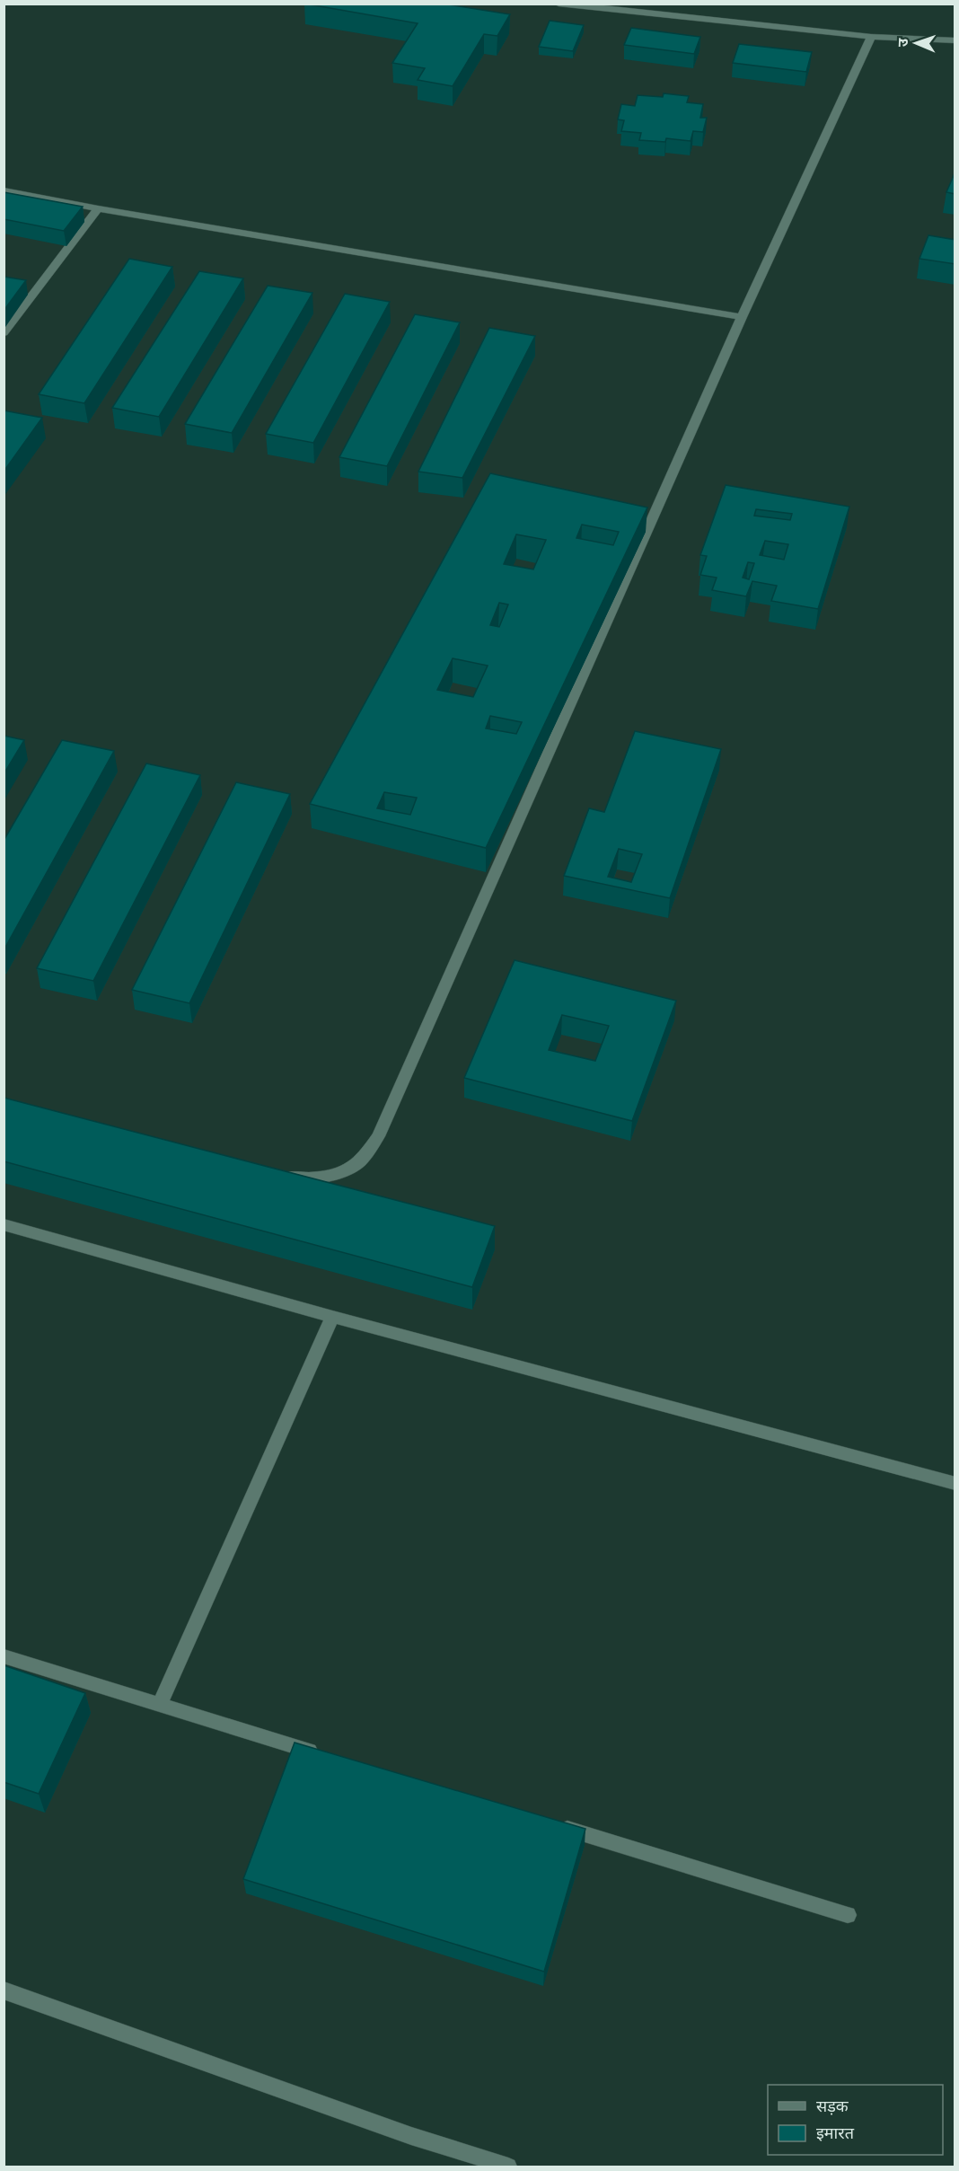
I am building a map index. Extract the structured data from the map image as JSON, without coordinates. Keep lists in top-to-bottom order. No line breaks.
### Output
{"legend":["सड़क","इमारत"],"north":"left"}
